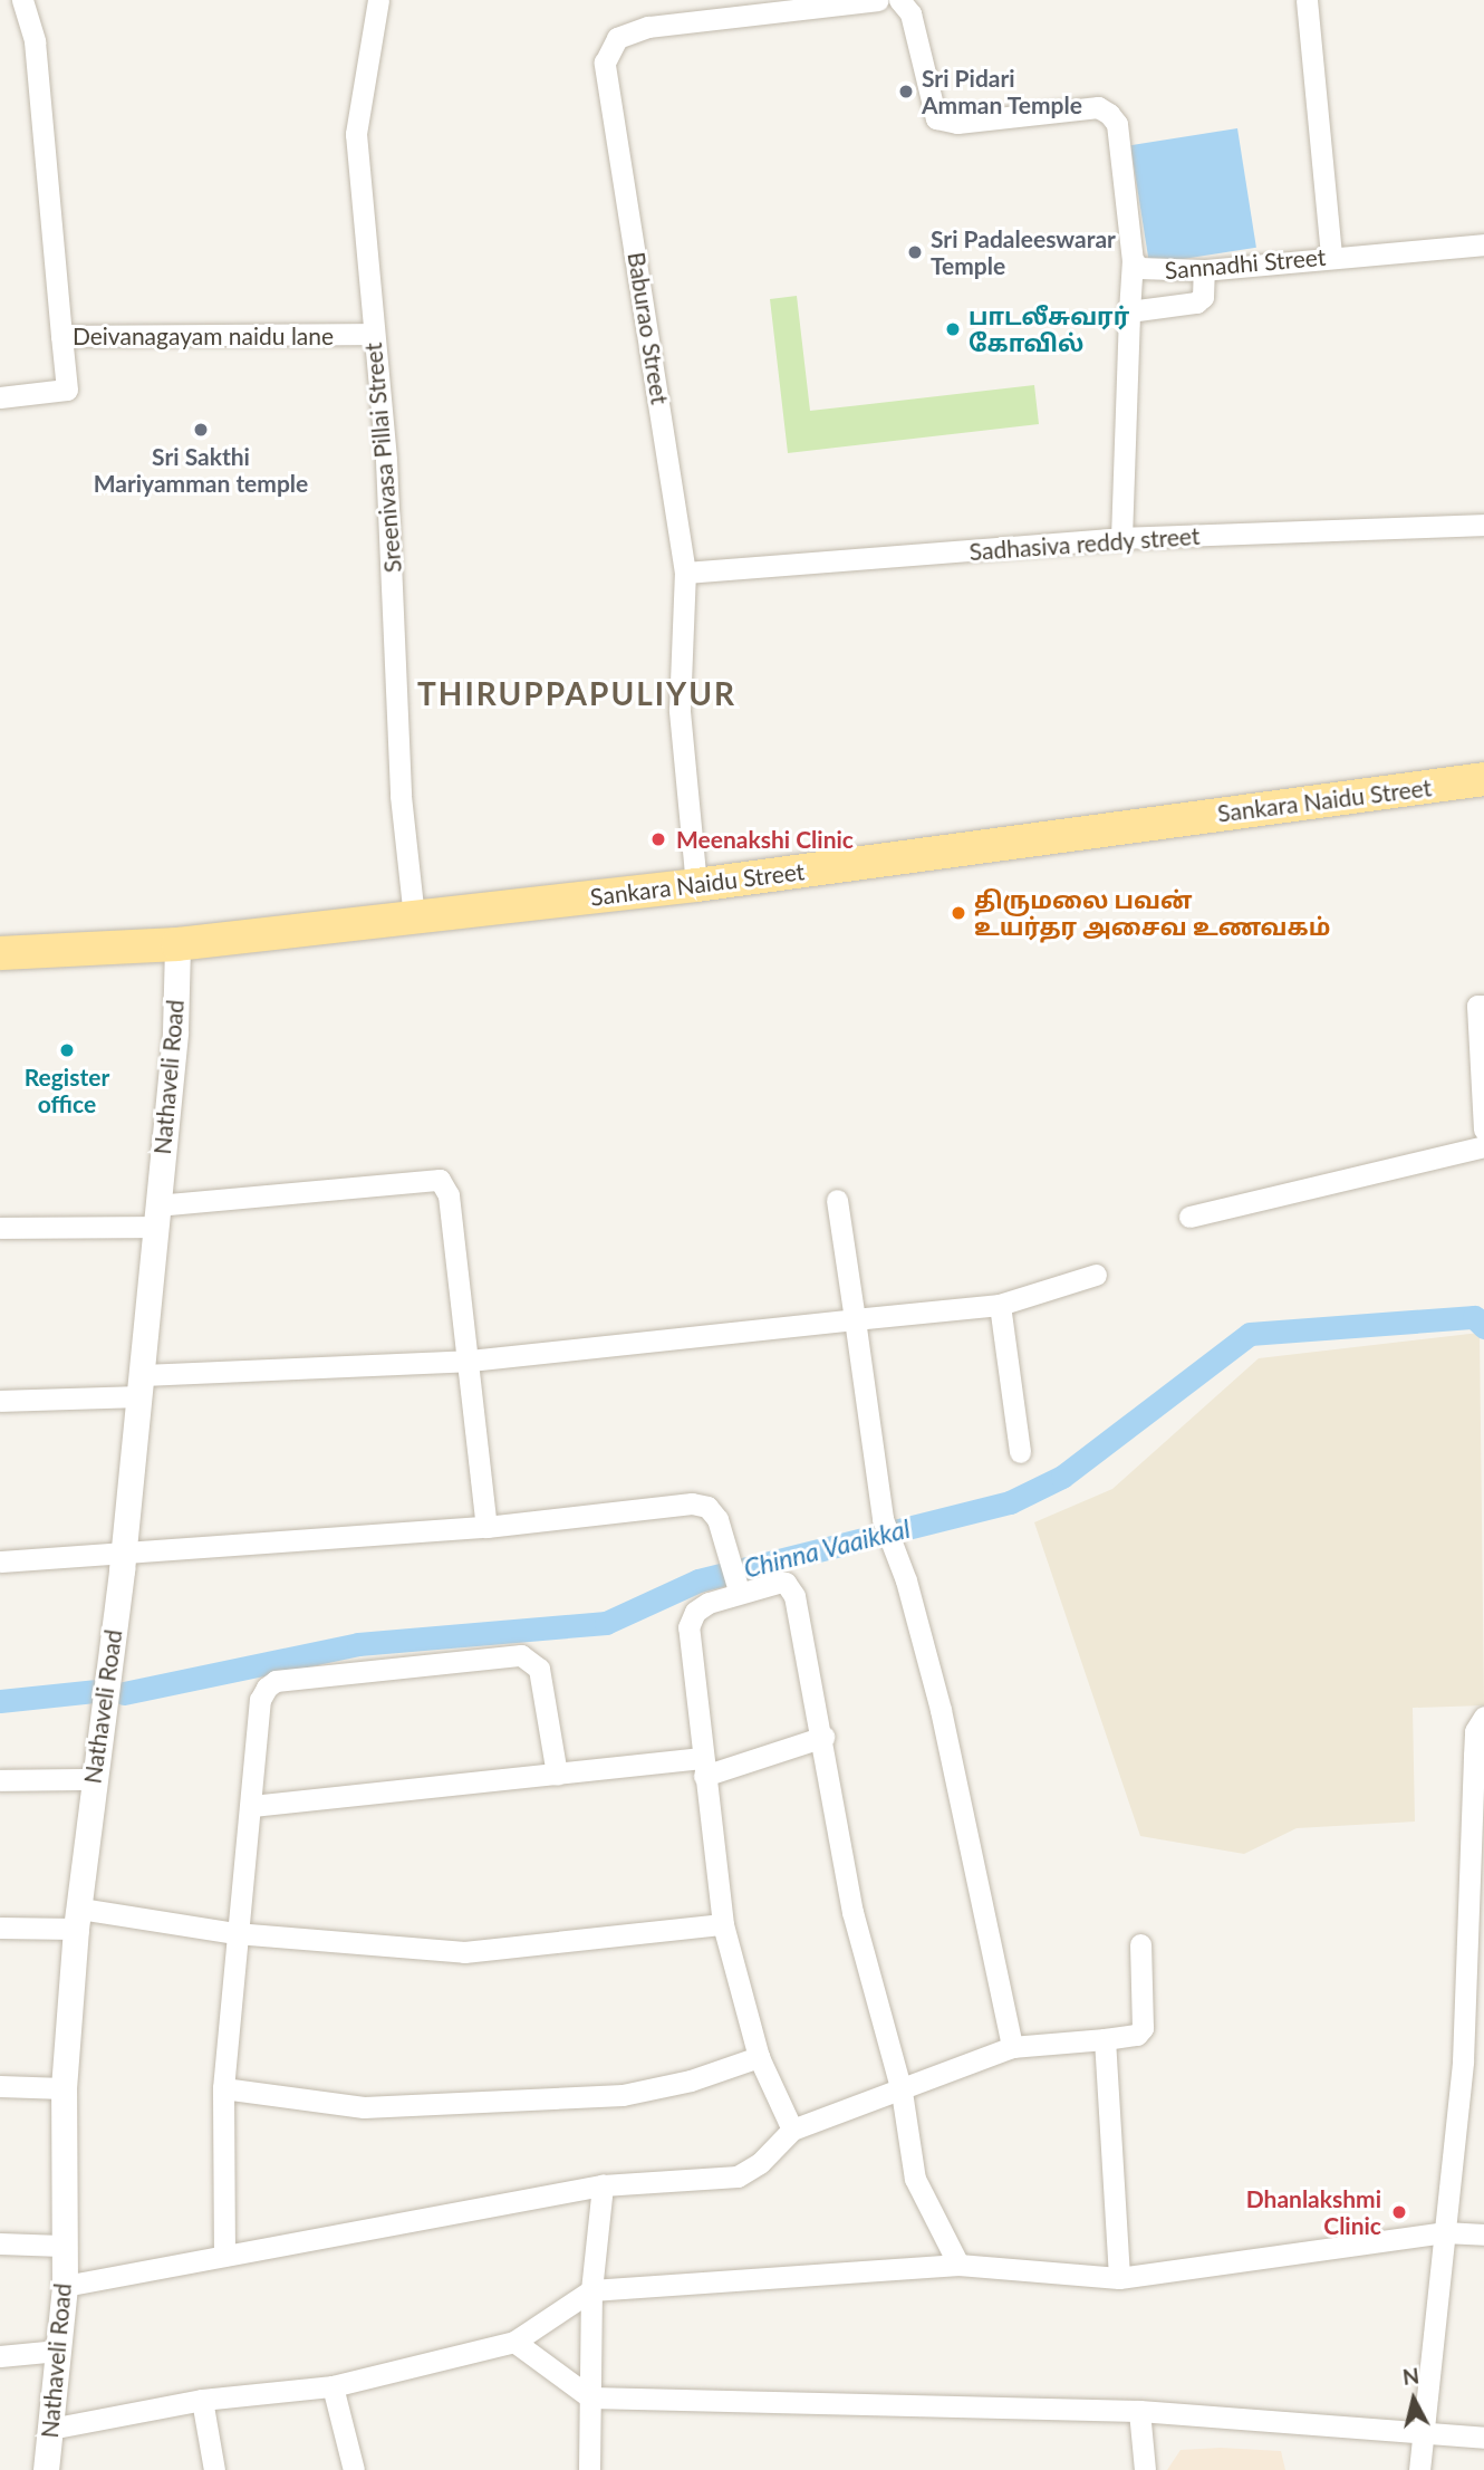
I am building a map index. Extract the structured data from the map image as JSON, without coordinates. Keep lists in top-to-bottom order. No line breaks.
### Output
{"streets":{"main road":["Sankara Naidu Street"],"street":["Sannadhi Street","Baburao Street","Deivanagayam naidu lane","Sreenivasa Pillai Street","Sadhasiva reddy street","Nathaveli Road"]},"crossings":[["Baburao Street","Sadhasiva reddy street"],["Baburao Street","Sankara Naidu Street"],["Deivanagayam naidu lane","Sreenivasa Pillai Street"],["Sreenivasa Pillai Street","Sankara Naidu Street"],["Sankara Naidu Street","Nathaveli Road"]],"districts":["THIRUPPAPULIYUR"],"water":["Chinna Vaaikkal"],"places":["Sri Pidari Amman Temple","Sri Padaleeswarar Temple","பாடலீசுவரர் கோவில்","Sri Sakthi Mariyamman temple","Meenakshi Clinic","திருமலை பவன் உயர்தர அசைவ உணவகம்","Register office","Dhanlakshmi Clinic"],"north":"top"}
